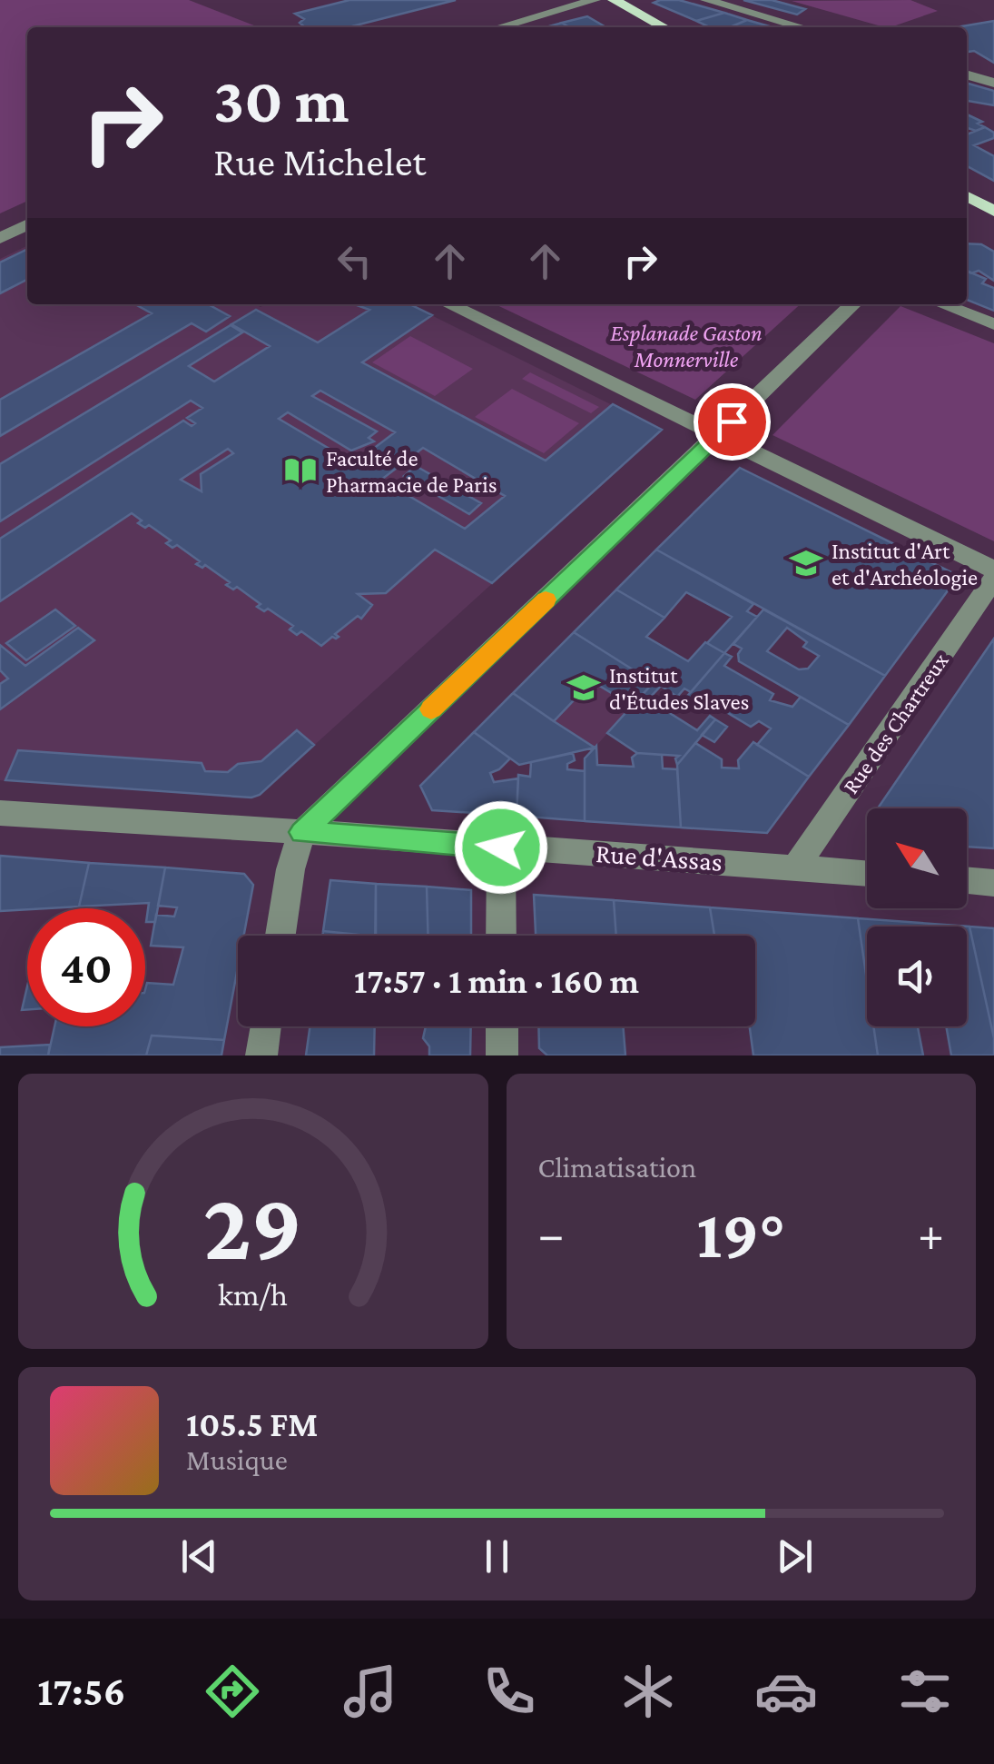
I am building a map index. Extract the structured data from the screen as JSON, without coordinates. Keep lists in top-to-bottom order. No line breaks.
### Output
{"streets":{"street":["Rue des Chartreux","Rue d'Assas"]},"crossings":[["Rue des Chartreux","Rue d'Assas"]],"parks":["Esplanade Gaston Monnerville"],"places":{"library":["Faculté de Pharmacie de Paris"],"school or university":["Institut d'Art et d'Archéologie","Institut d'Études Slaves"]},"north":"top left","page":{"turn":["30 m","Rue Michelet"],"limit":"40","trip":"17:57 · 1 min · 160 m","tile":"Climatisation","heat":["−","19°","+"],"song":["105.5 FM","Musique"],"tabs":"17:56","gauge":["29","km/h"]}}
